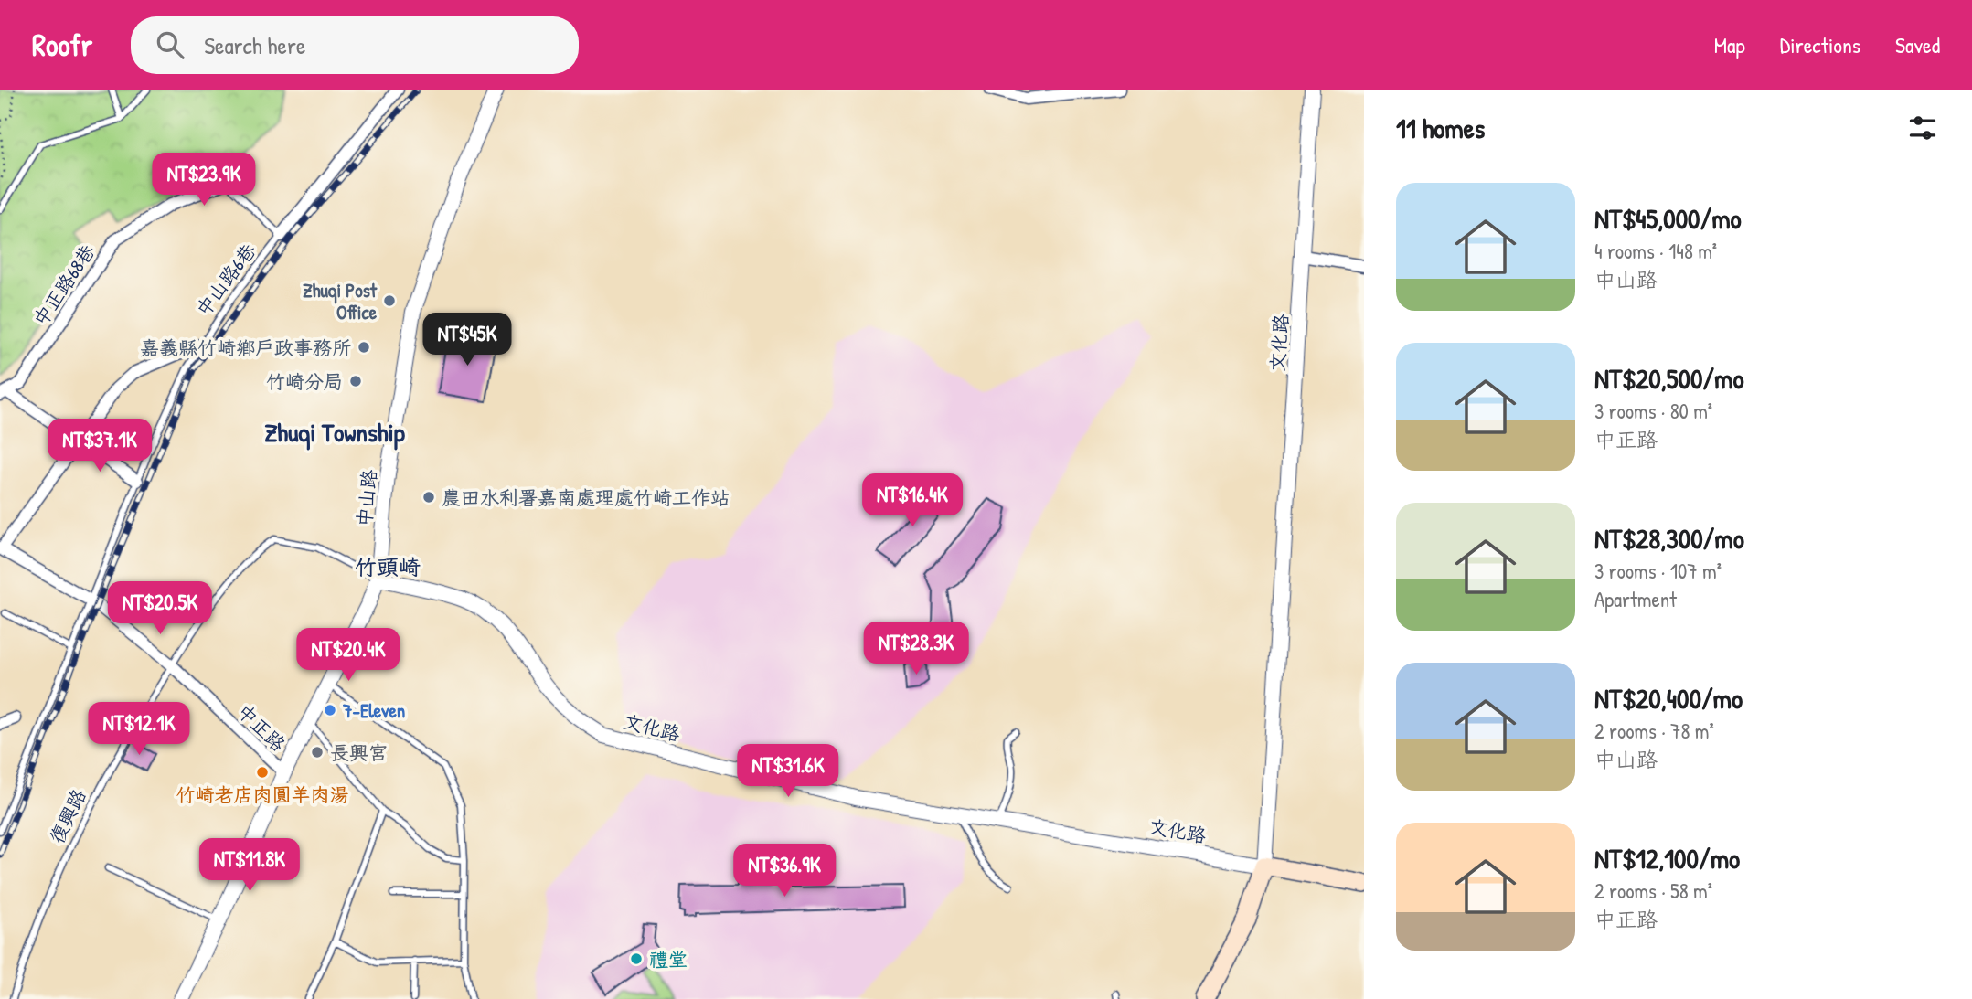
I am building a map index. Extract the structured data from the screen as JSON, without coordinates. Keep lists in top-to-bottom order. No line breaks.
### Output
{"streets":{"street":["中山路6巷","中正路68巷","文化路","中山路","中正路"],"lane":["復興路"]},"crossings":[["中山路6巷","中正路68巷"],["中山路6巷","中正路"],["文化路","中山路"],["文化路","復興路"],["中山路","中正路"],["中山路","復興路"],["中正路","復興路"]],"districts":["Zhuqi Township","竹頭崎"],"places":["Zhuqi Post Office","嘉義縣竹崎鄉戶政事務所","竹崎分局","農田水利署嘉南處理處竹崎工作站","7-Eleven","長興宮","竹崎老店肉圓羊肉湯","禮堂"],"page":{"header":"Roofr","search":"Search here","nav":["Map","Directions","Saved"],"heading":"11 homes","price":["NT$23.9K","NT$45K","NT$37.1K","NT$16.4K","NT$20.5K","NT$28.3K","NT$20.4K","NT$12.1K","NT$31.6K","NT$11.8K","NT$36.9K"],"list":[{"name":"NT$45,000/mo","note":"4 rooms · 148 m² · 中山路"},{"name":"NT$20,500/mo","note":"3 rooms · 80 m² · 中正路"},{"name":"NT$28,300/mo","note":"3 rooms · 107 m² · Apartment"},{"name":"NT$20,400/mo","note":"2 rooms · 78 m² · 中山路"},{"name":"NT$12,100/mo","note":"2 rooms · 58 m² · 中正路"}]}}
